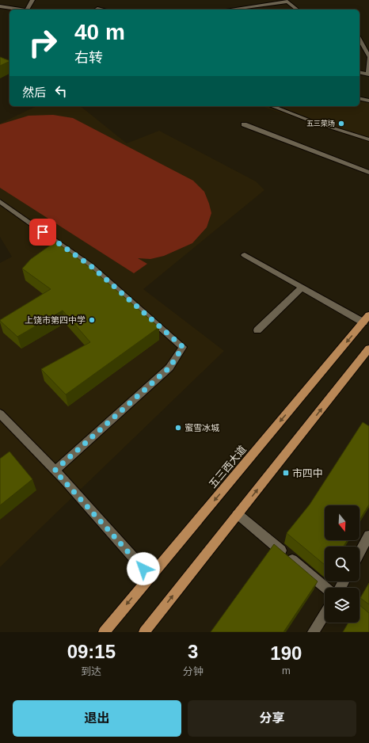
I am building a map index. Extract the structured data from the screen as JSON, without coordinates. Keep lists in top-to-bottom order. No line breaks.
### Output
{"streets":{"main road":["五三西大道"]},"places":{"other":["五三菜场","上饶市第四中学","蜜雪冰城"],"transit":["市四中"]},"north":"bottom","page":{"turn":["40 m","右转"],"then":"然后","eta":["09:15","到达","3","分钟","190","m"],"buttons":["退出","分享"]}}
